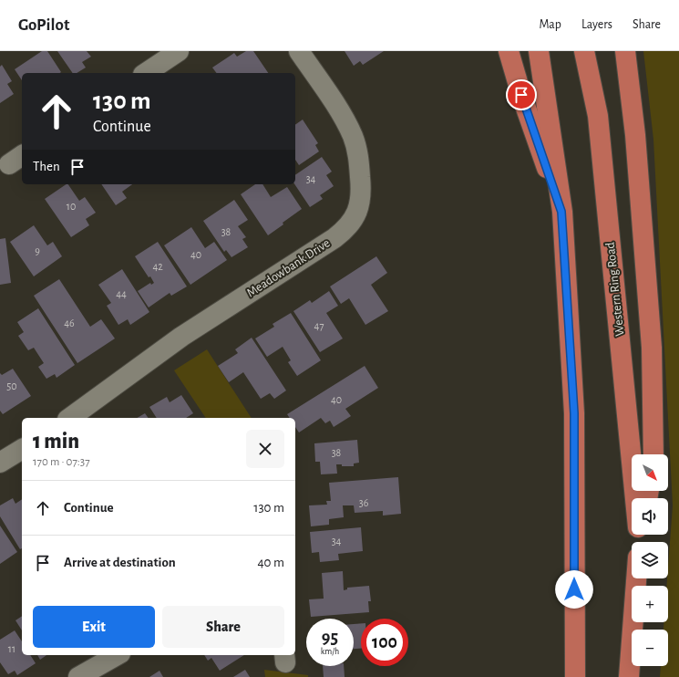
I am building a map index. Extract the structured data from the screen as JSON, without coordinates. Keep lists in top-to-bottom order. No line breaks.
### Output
{"streets":{"highway":["Western Ring Road"],"street":["Meadowbank Drive"]},"house_numbers":["34","10","38","9","40","42","44","46","47","50","40","38","36","34","11"],"north":"bottom right","page":{"header":"GoPilot","nav":["Map","Layers","Share"],"turn":["130 m","Continue"],"then":"Then","heading":["1 min","170 m · 07:37"],"map_buttons":["+","−"],"list":[{"name":"Continue","value":"130 m"},{"name":"Arrive at destination","value":"40 m"}],"buttons":["Exit","Share"],"speed":"95 km/h","limit":"100"}}
